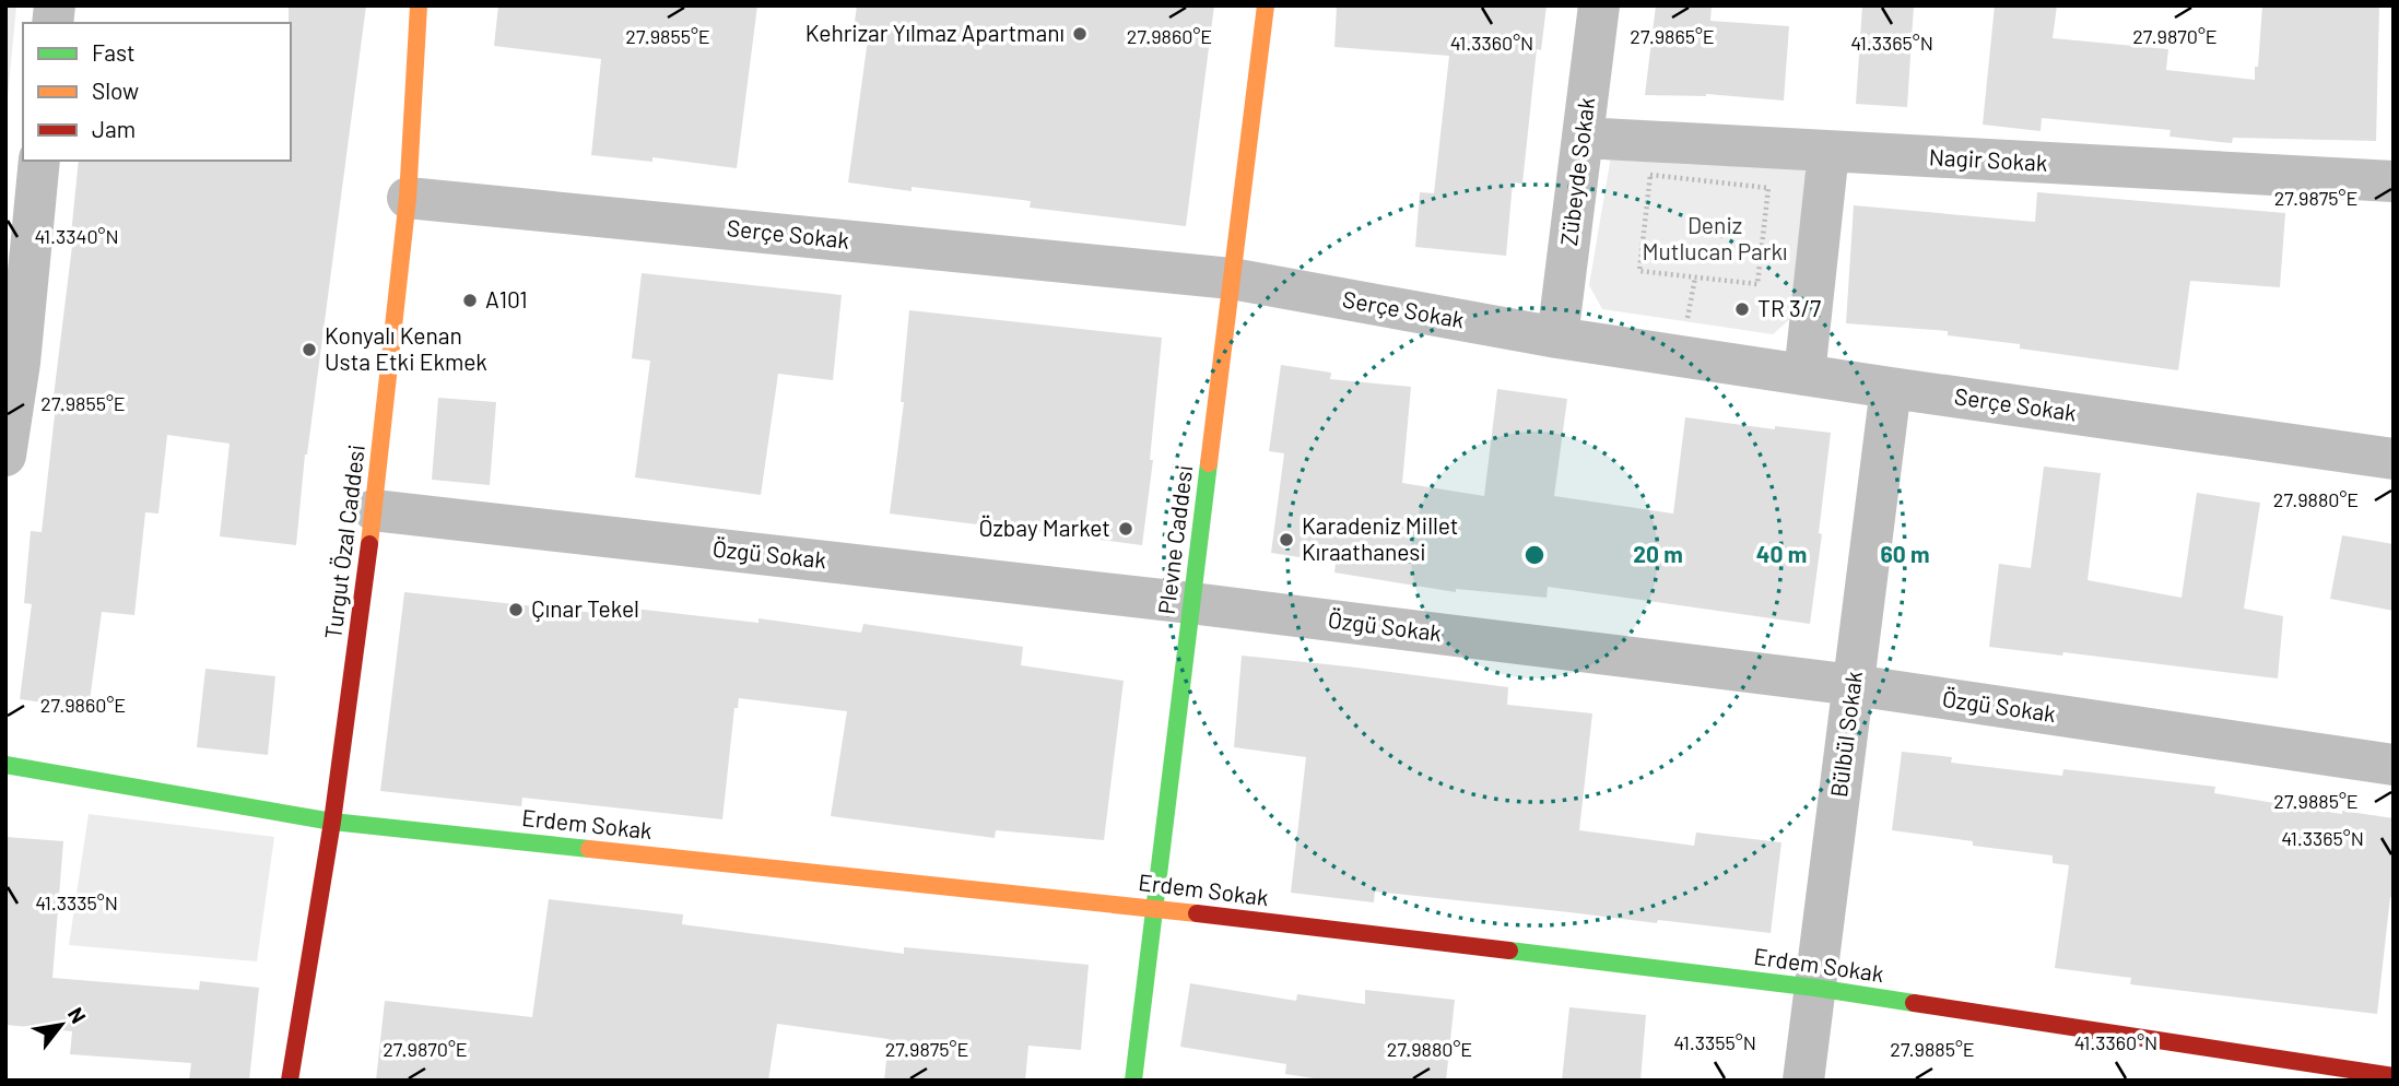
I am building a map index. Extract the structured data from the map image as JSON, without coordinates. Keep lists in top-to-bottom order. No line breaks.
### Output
{"streets":{"street":["Nagir Sokak","Zübeyde Sokak","Serçe Sokak","Plevne Caddesi","Turgut Özal Caddesi","Özgü Sokak","Bülbül Sokak","Erdem Sokak"]},"crossings":[["Nagir Sokak","Zübeyde Sokak"],["Zübeyde Sokak","Serçe Sokak"],["Serçe Sokak","Plevne Caddesi"],["Serçe Sokak","Turgut Özal Caddesi"],["Serçe Sokak","Bülbül Sokak"],["Plevne Caddesi","Özgü Sokak"],["Plevne Caddesi","Erdem Sokak"],["Turgut Özal Caddesi","Özgü Sokak"],["Turgut Özal Caddesi","Erdem Sokak"],["Özgü Sokak","Bülbül Sokak"],["Bülbül Sokak","Erdem Sokak"]],"parks":["Deniz Mutlucan Parkı"],"places":["Kehrizar Yılmaz Apartmanı","A101","TR 3/7","Konyalı Kenan Usta Etki Ekmek","Özbay Market","Karadeniz Millet Kıraathanesi","Çınar Tekel"],"legend":["Fast","Slow","Jam"],"north":"top right","coordinates":["27.9855°E","27.9860°E","27.9865°E","27.9870°E","41.3365°N","41.3360°N","27.9875°E","41.3340°N","27.9880°E","27.9885°E","41.3335°N","41.3355°N"],"rings":["20 m","40 m","60 m"]}
